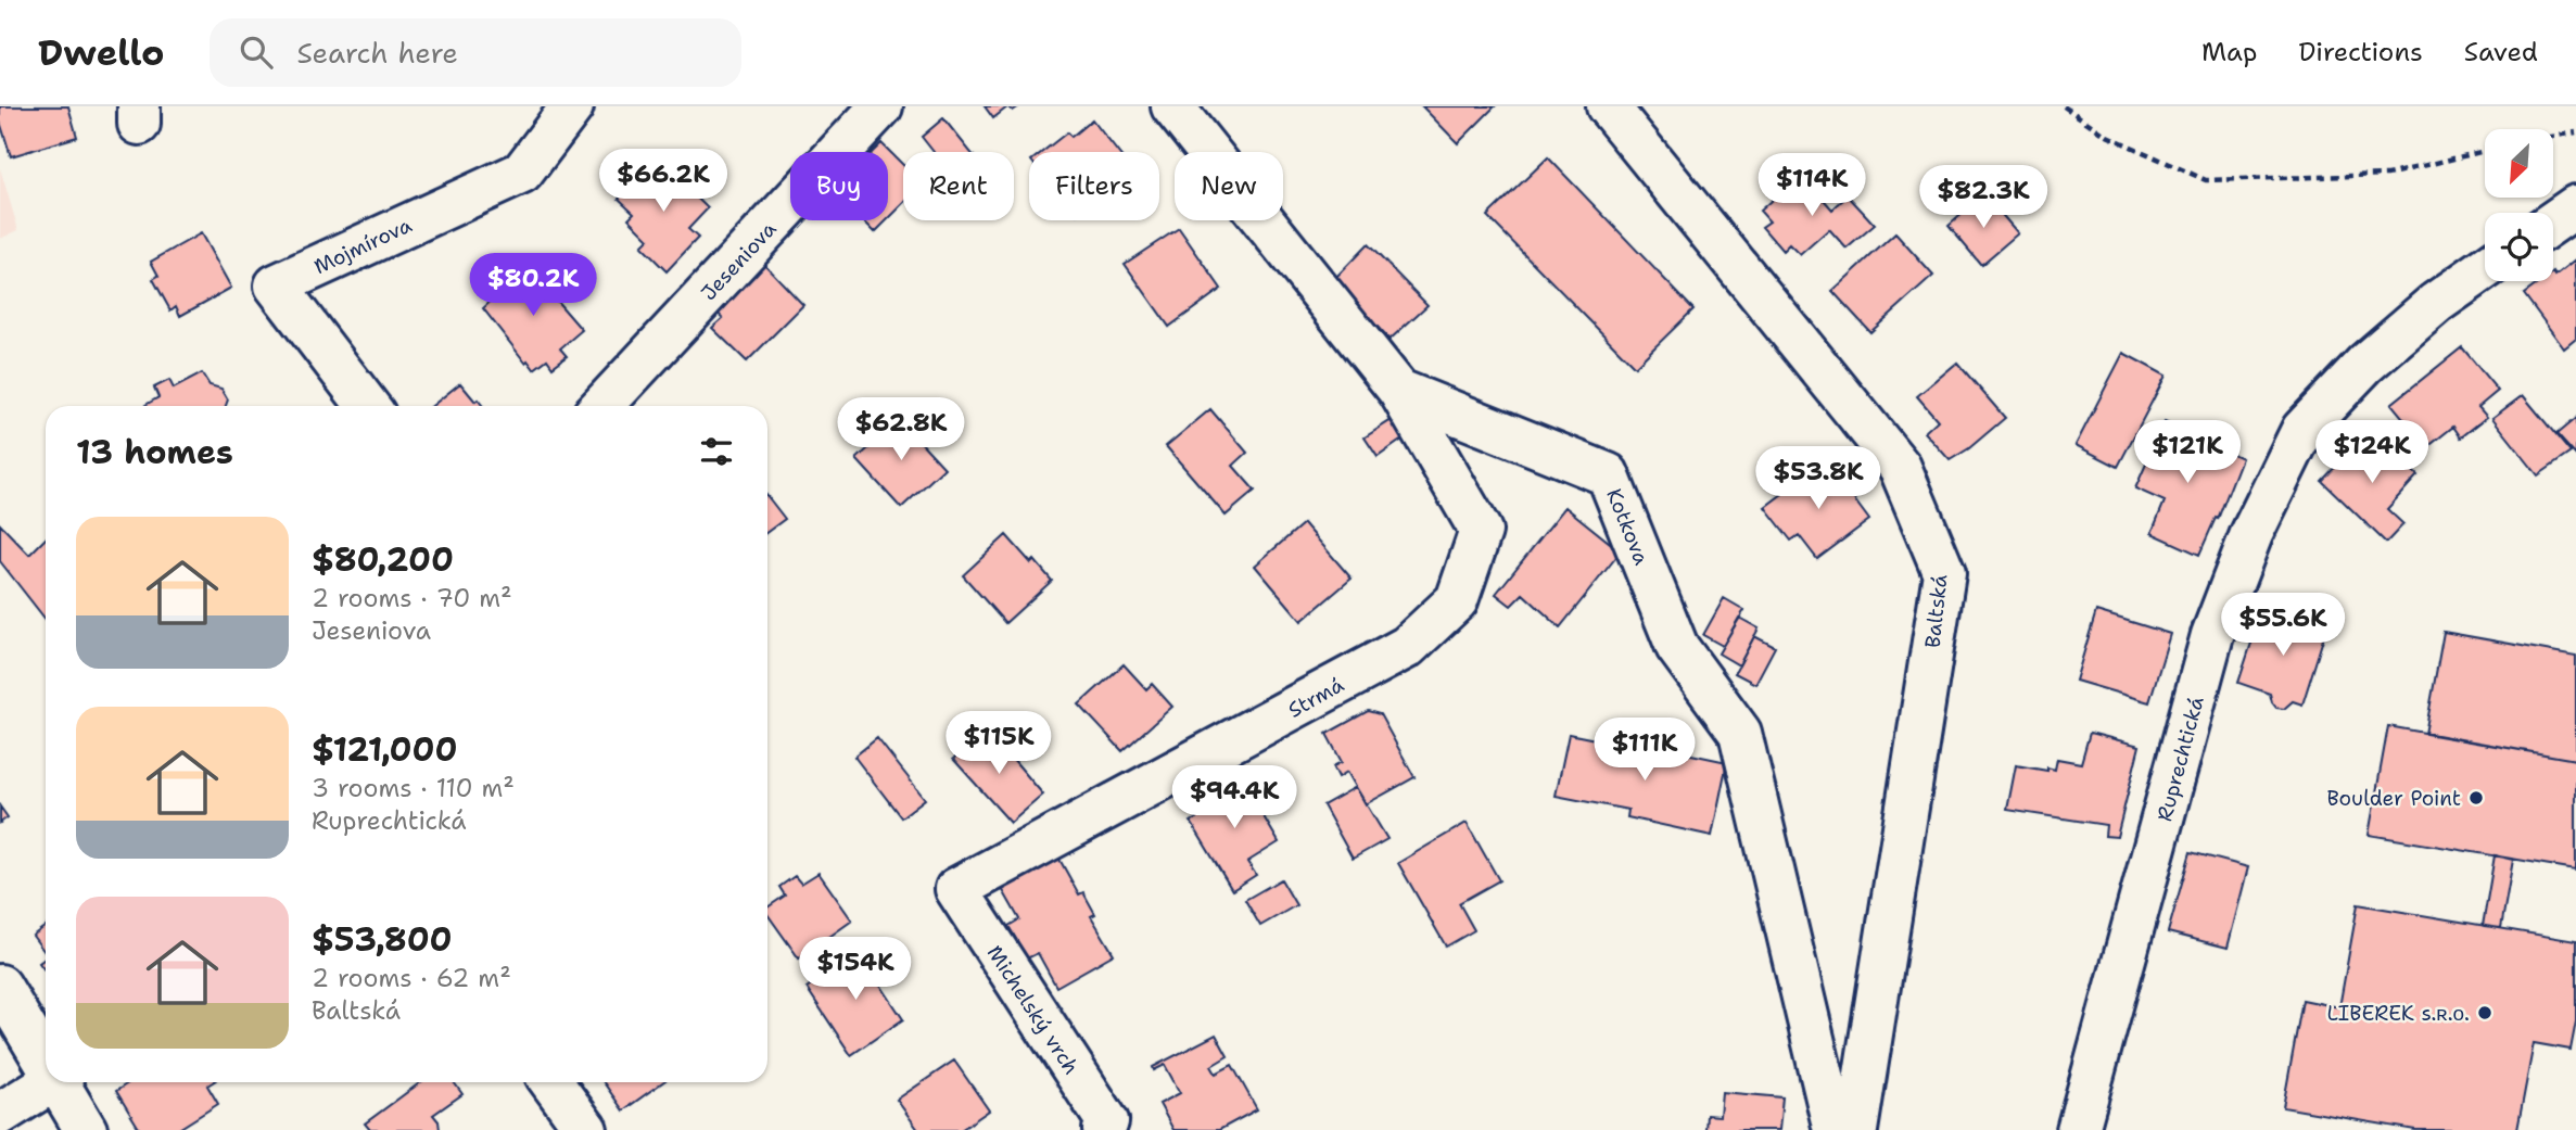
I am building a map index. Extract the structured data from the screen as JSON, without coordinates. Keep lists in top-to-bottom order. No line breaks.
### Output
{"streets":{"street":["Mojmírova","Jeseniova","Kotkova","Baltská","Strmá","Ruprechtická","Michelský vrch"]},"crossings":[["Kotkova","Strmá"],["Strmá","Michelský vrch"]],"places":["Boulder Point","LIBEREK s.ʀ.ᴏ."],"north":"bottom left","page":{"header":"Dwello","search":"Search here","nav":["Map","Directions","Saved"],"price":["$66.2K","$114K","$82.3K","$80.2K","$62.8K","$121K","$124K","$53.8K","$55.6K","$115K","$111K","$94.4K","$154K"],"chip":["Buy","Rent","Filters","New"],"heading":"13 homes","list":[{"name":"$80,200","note":"2 rooms · 70 m² · Jeseniova"},{"name":"$121,000","note":"3 rooms · 110 m² · Ruprechtická"},{"name":"$53,800","note":"2 rooms · 62 m² · Baltská"}]}}
